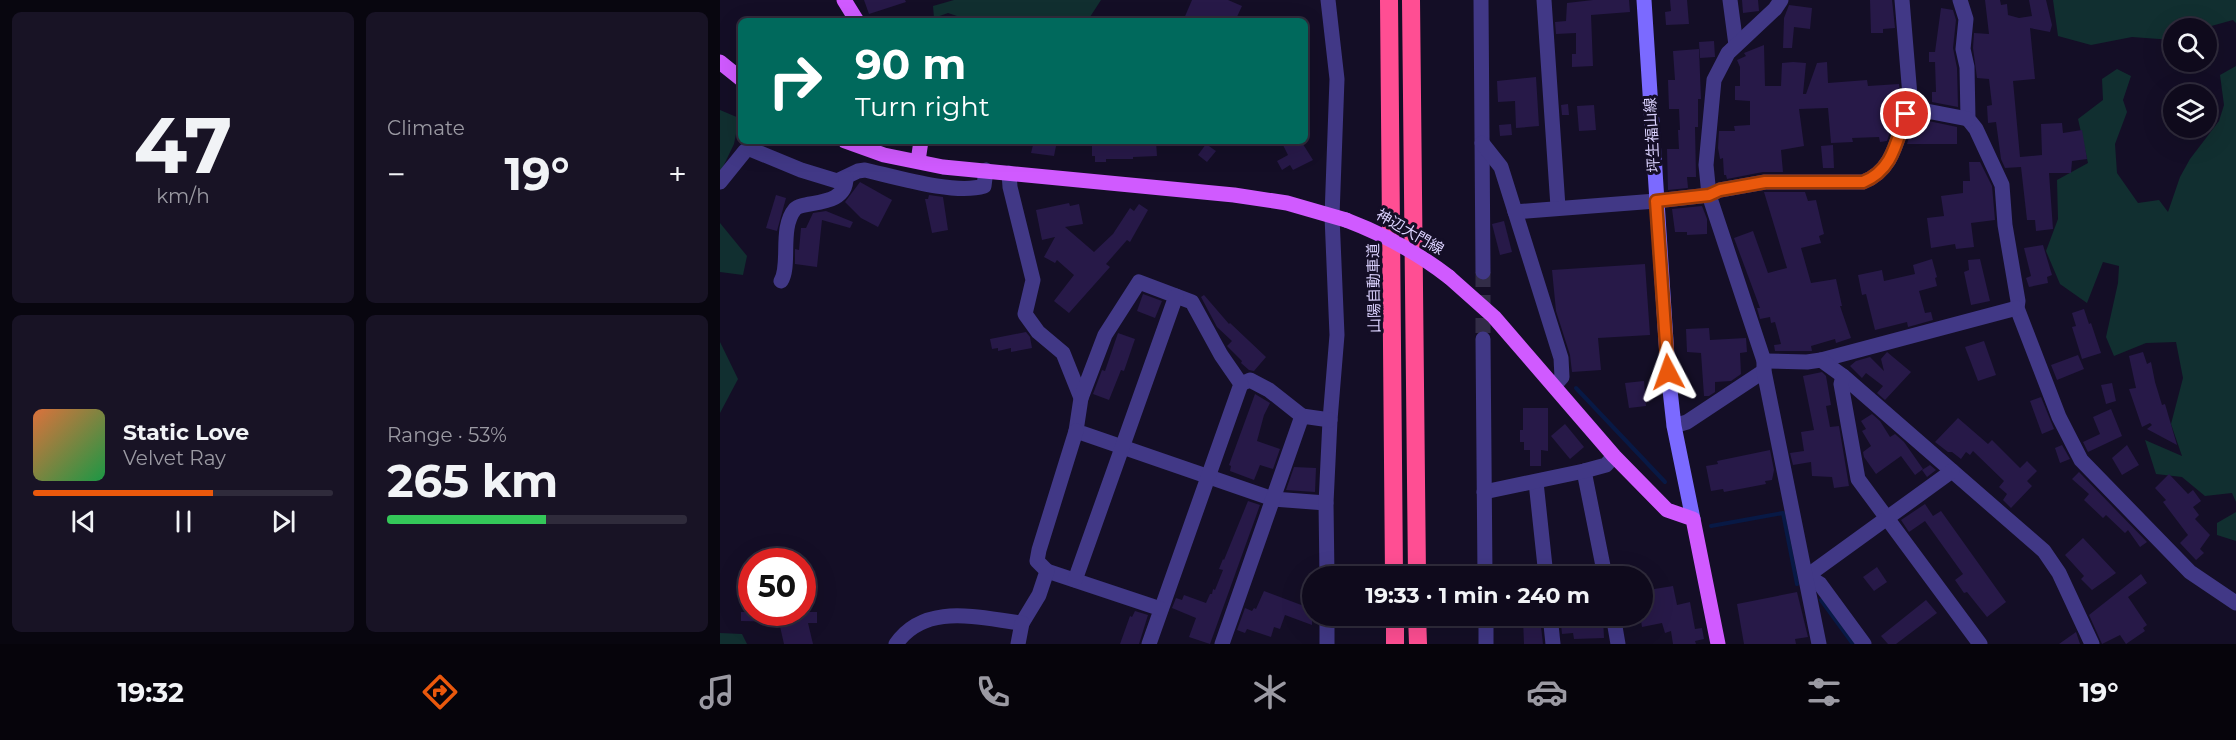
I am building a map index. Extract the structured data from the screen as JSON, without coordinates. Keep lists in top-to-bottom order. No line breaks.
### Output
{"streets":{"highway":["山陽自動車道"],"main road":["坪生福山線","神辺大門線"]},"crossings":[["坪生福山線","神辺大門線"]],"page":{"tile":[["47","km/h"],"Climate",["Range · 53%","265 km"]],"turn":["90 m","Turn right"],"heat":["−","19°","+"],"song":["Static Love","Velvet Ray"],"limit":"50","trip":"19:33 · 1 min · 240 m","tabs":["19:32","19°"]}}
